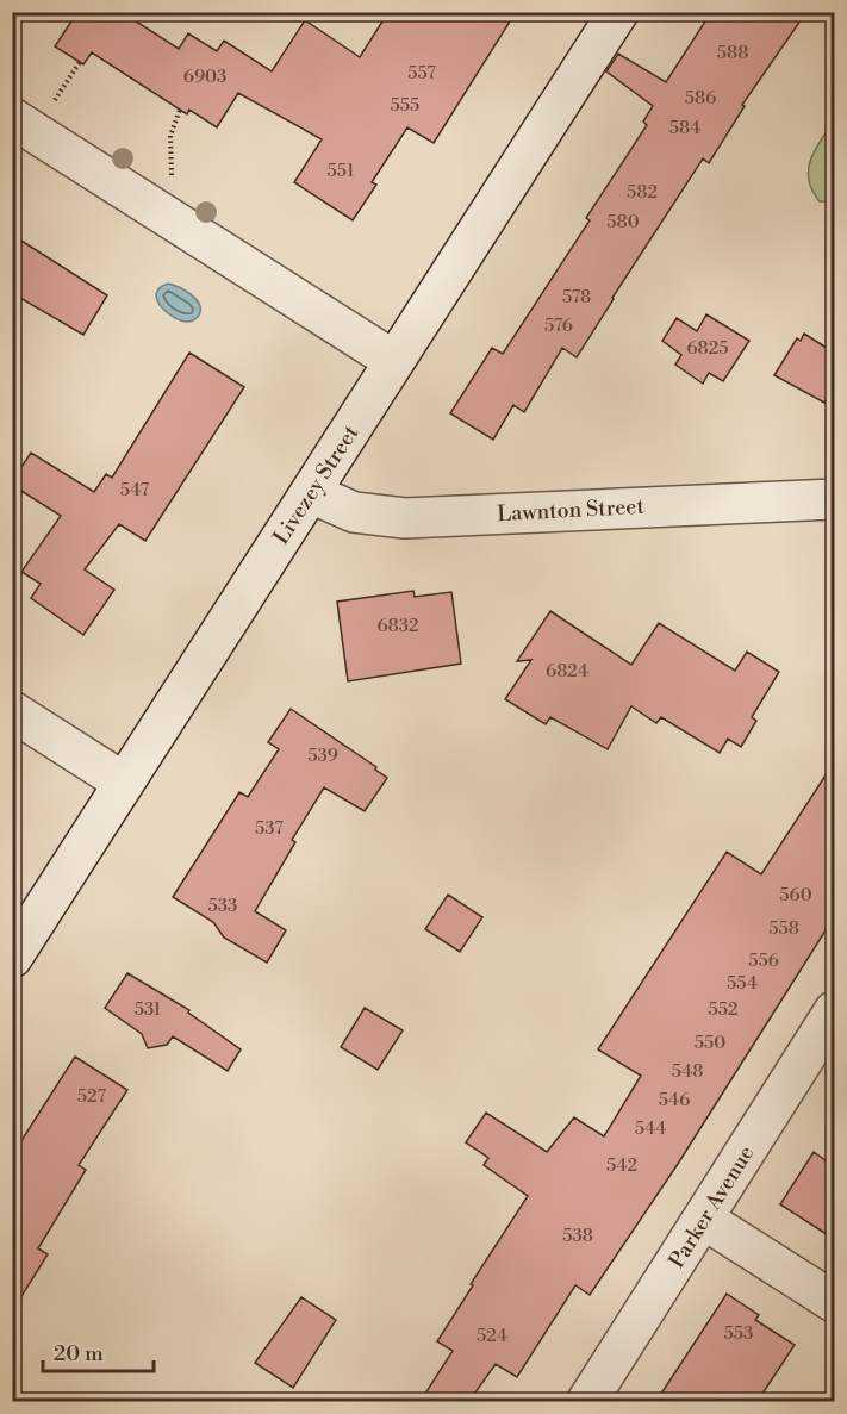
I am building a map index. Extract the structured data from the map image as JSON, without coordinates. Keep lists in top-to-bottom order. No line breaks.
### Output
{"streets":{"street":["Livezey Street","Lawnton Street","Parker Avenue"]},"crossings":[["Livezey Street","Lawnton Street"]],"house_numbers":["588","557","6903","586","555","584","551","582","580","578","576","6825","547","6832","6824","539","537","560","533","558","556","554","531","552","550","548","527","546","544","542","538","553","524"],"scale_bar":"20 m"}
